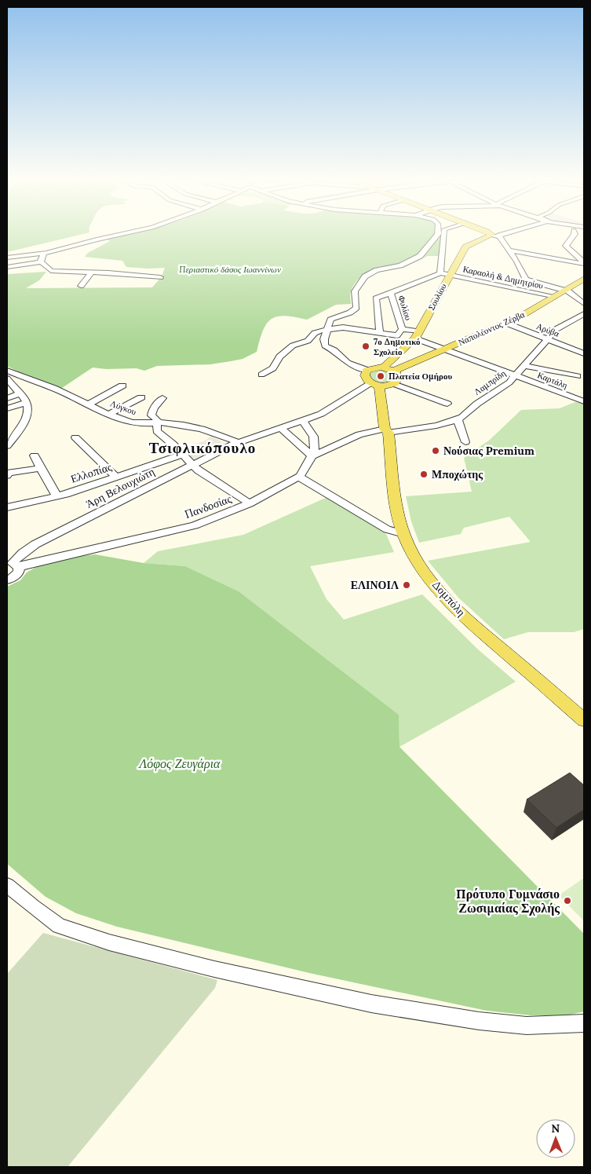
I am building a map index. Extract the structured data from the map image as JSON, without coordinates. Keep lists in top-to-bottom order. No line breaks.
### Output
{"streets":{"main road":["Σουλίου","Ναπολέοντος Ζέρβα","Δομπόλη"],"street":["Καραολή & Δημητρίου","Φυλίου","Αρύβα","Καρτάλη","Λαμπρίδη","Λύγκου","Ελλοπίας","Άρη Βελουχιώτη","Πανδοσίας"]},"crossings":[["Καραολή & Δημητρίου","Σουλίου"],["Καραολή & Δημητρίου","Ναπολέοντος Ζέρβα"],["Σουλίου","Καρτάλη"],["Φυλίου","Καρτάλη"],["Ναπολέοντος Ζέρβα","Αρύβα"],["Ναπολέοντος Ζέρβα","Καρτάλη"],["Αρύβα","Λαμπρίδη"],["Καρτάλη","Λαμπρίδη"],["Λαμπρίδη","Δομπόλη"],["Λύγκου","Άρη Βελουχιώτη"],["Άρη Βελουχιώτη","Πανδοσίας"],["Άρη Βελουχιώτη","Δομπόλη"]],"districts":["Τσιφλικόπουλο"],"parks":["Περιαστικό δάσος Ιωαννίνων","Λόφος Ζευγάρια"],"places":["7ο Δημοτικό Σχολείο","Πλατεία Ομήρου","Νούσιας Premium","Μποχώτης","ΕΛΙΝΟΙΛ","Πρότυπο Γυμνάσιο Ζωσιμαίας Σχολής"],"north":"top"}
